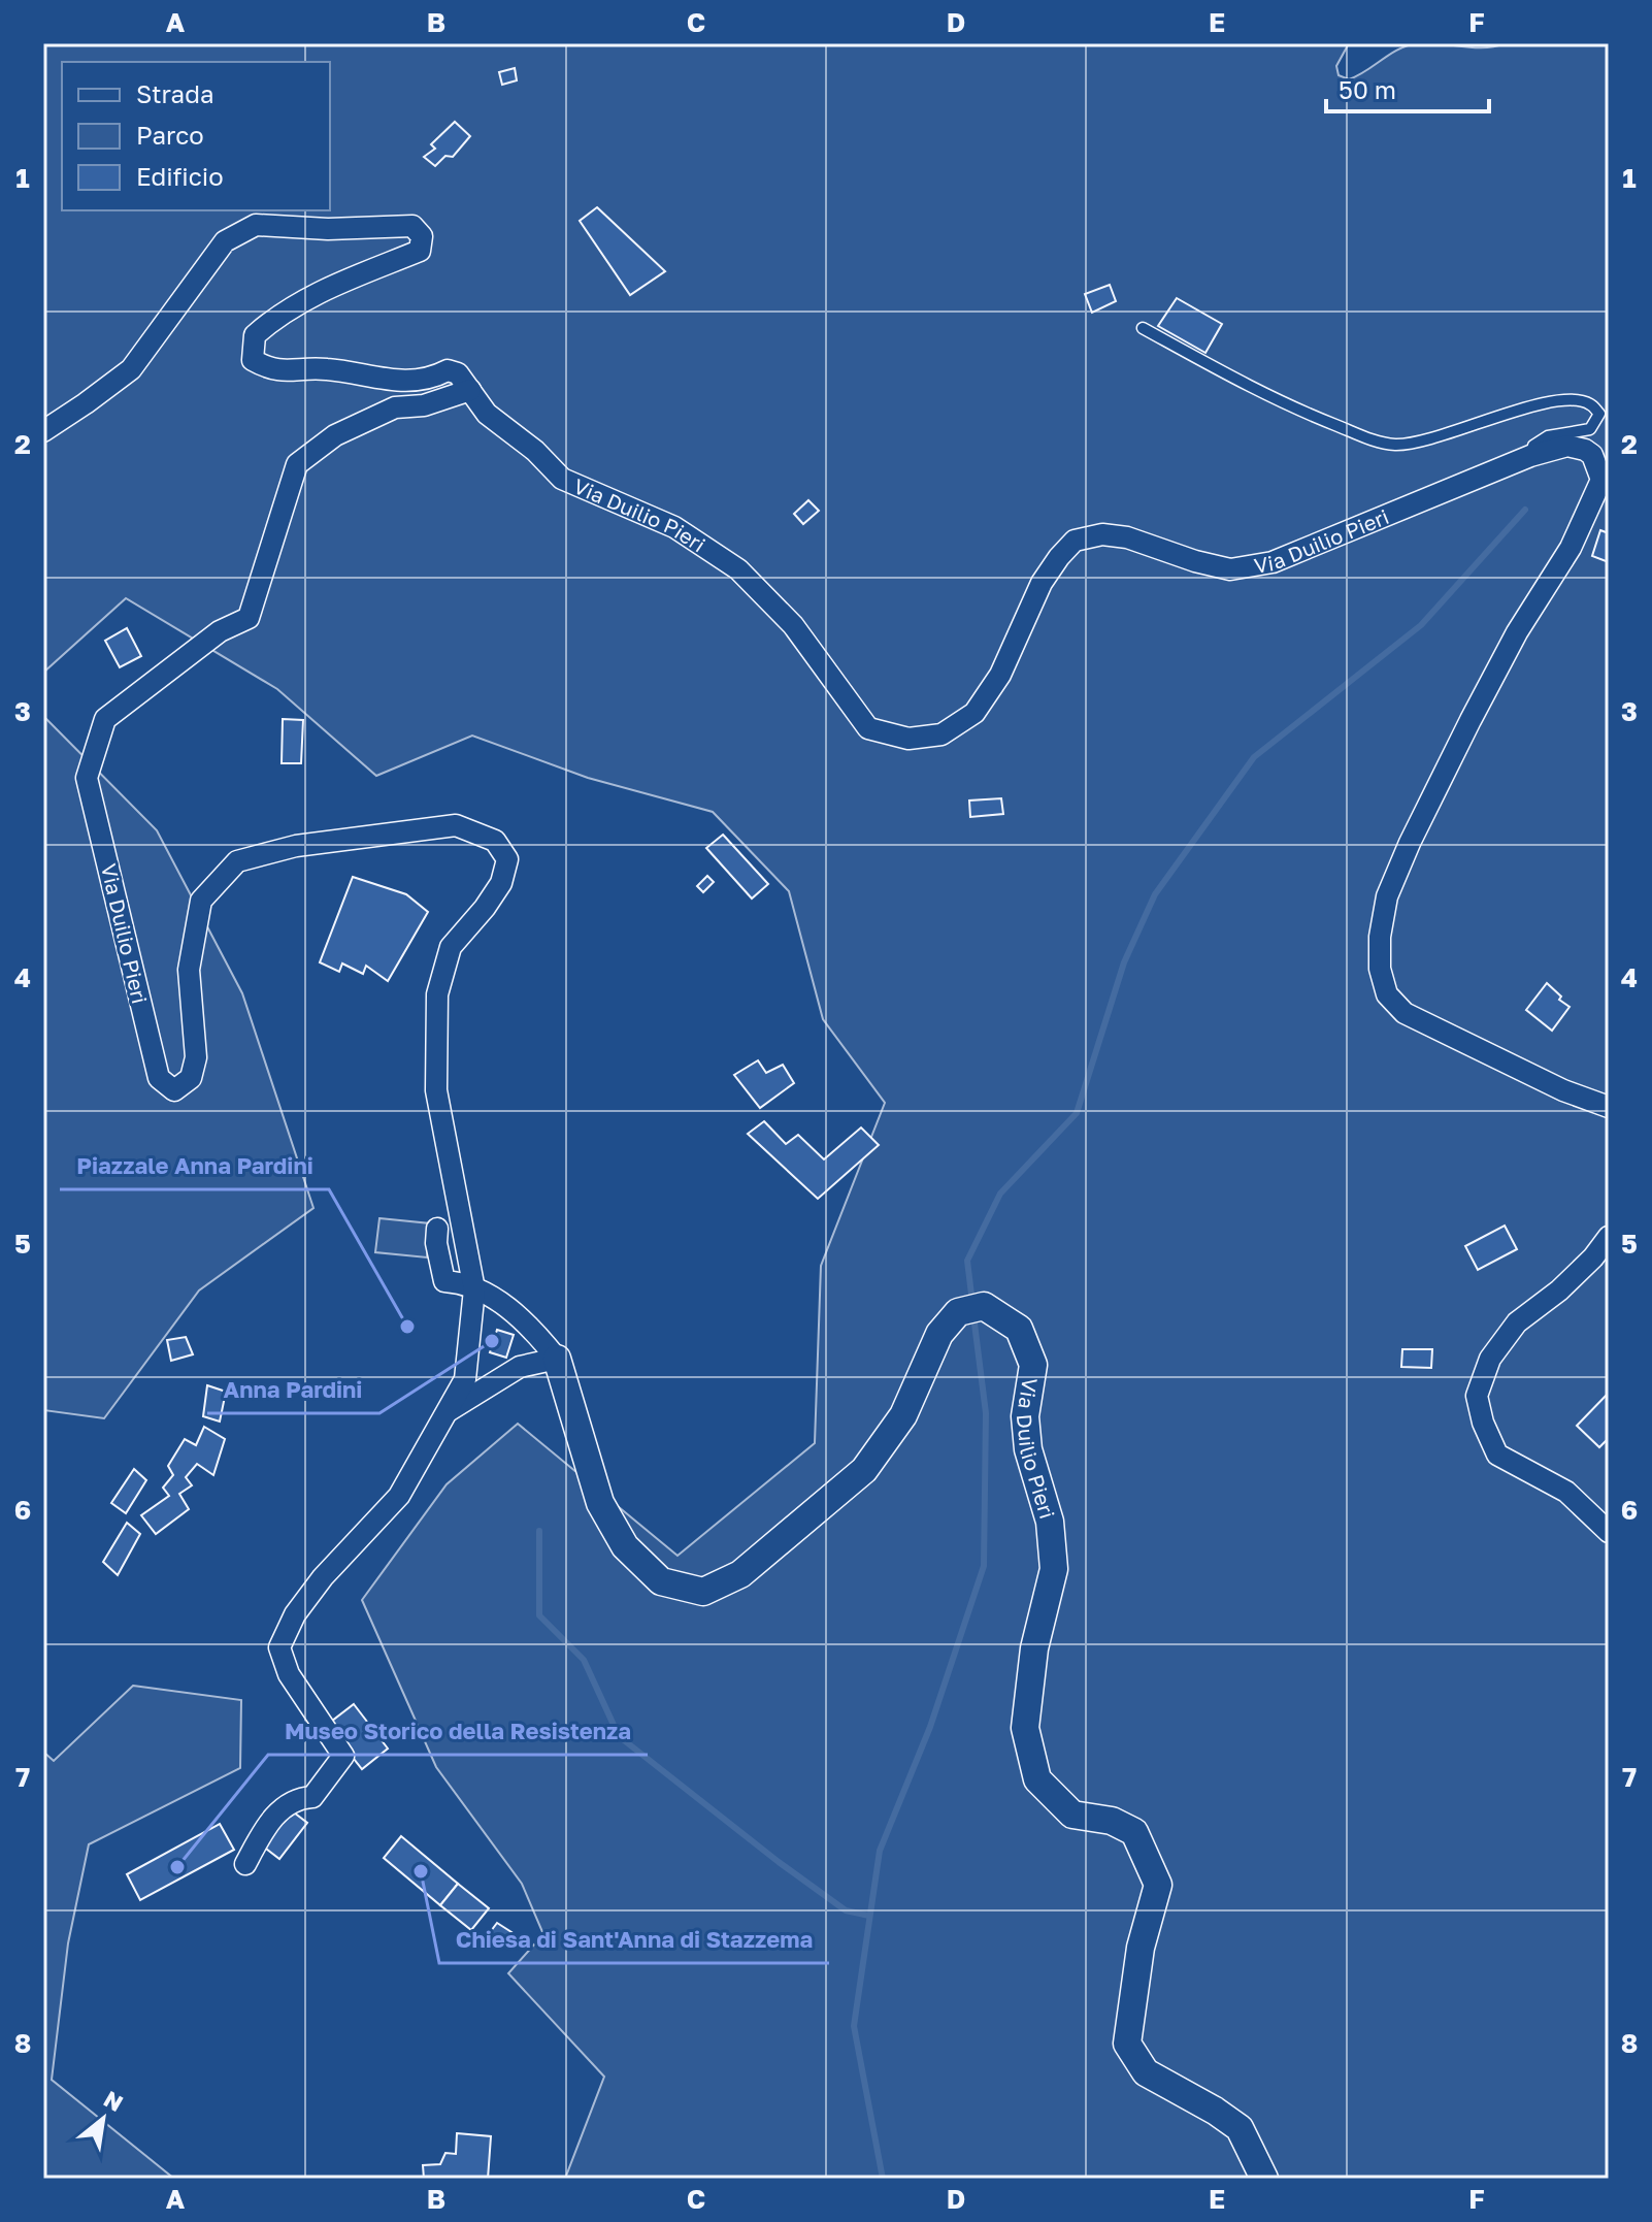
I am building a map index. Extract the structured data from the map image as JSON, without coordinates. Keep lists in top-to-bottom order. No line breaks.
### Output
{"streets":{"street":["Via Duilio Pieri"]},"places":["Piazzale Anna Pardini","Anna Pardini","Museo Storico della Resistenza","Chiesa di Sant'Anna di Stazzema"],"legend":["Strada","Parco","Edificio"],"scale_bar":"50 m","north":"top right","grid":{"columns":["A","B","C","D","E","F"],"rows":["1","2","3","4","5","6","7","8"]}}
